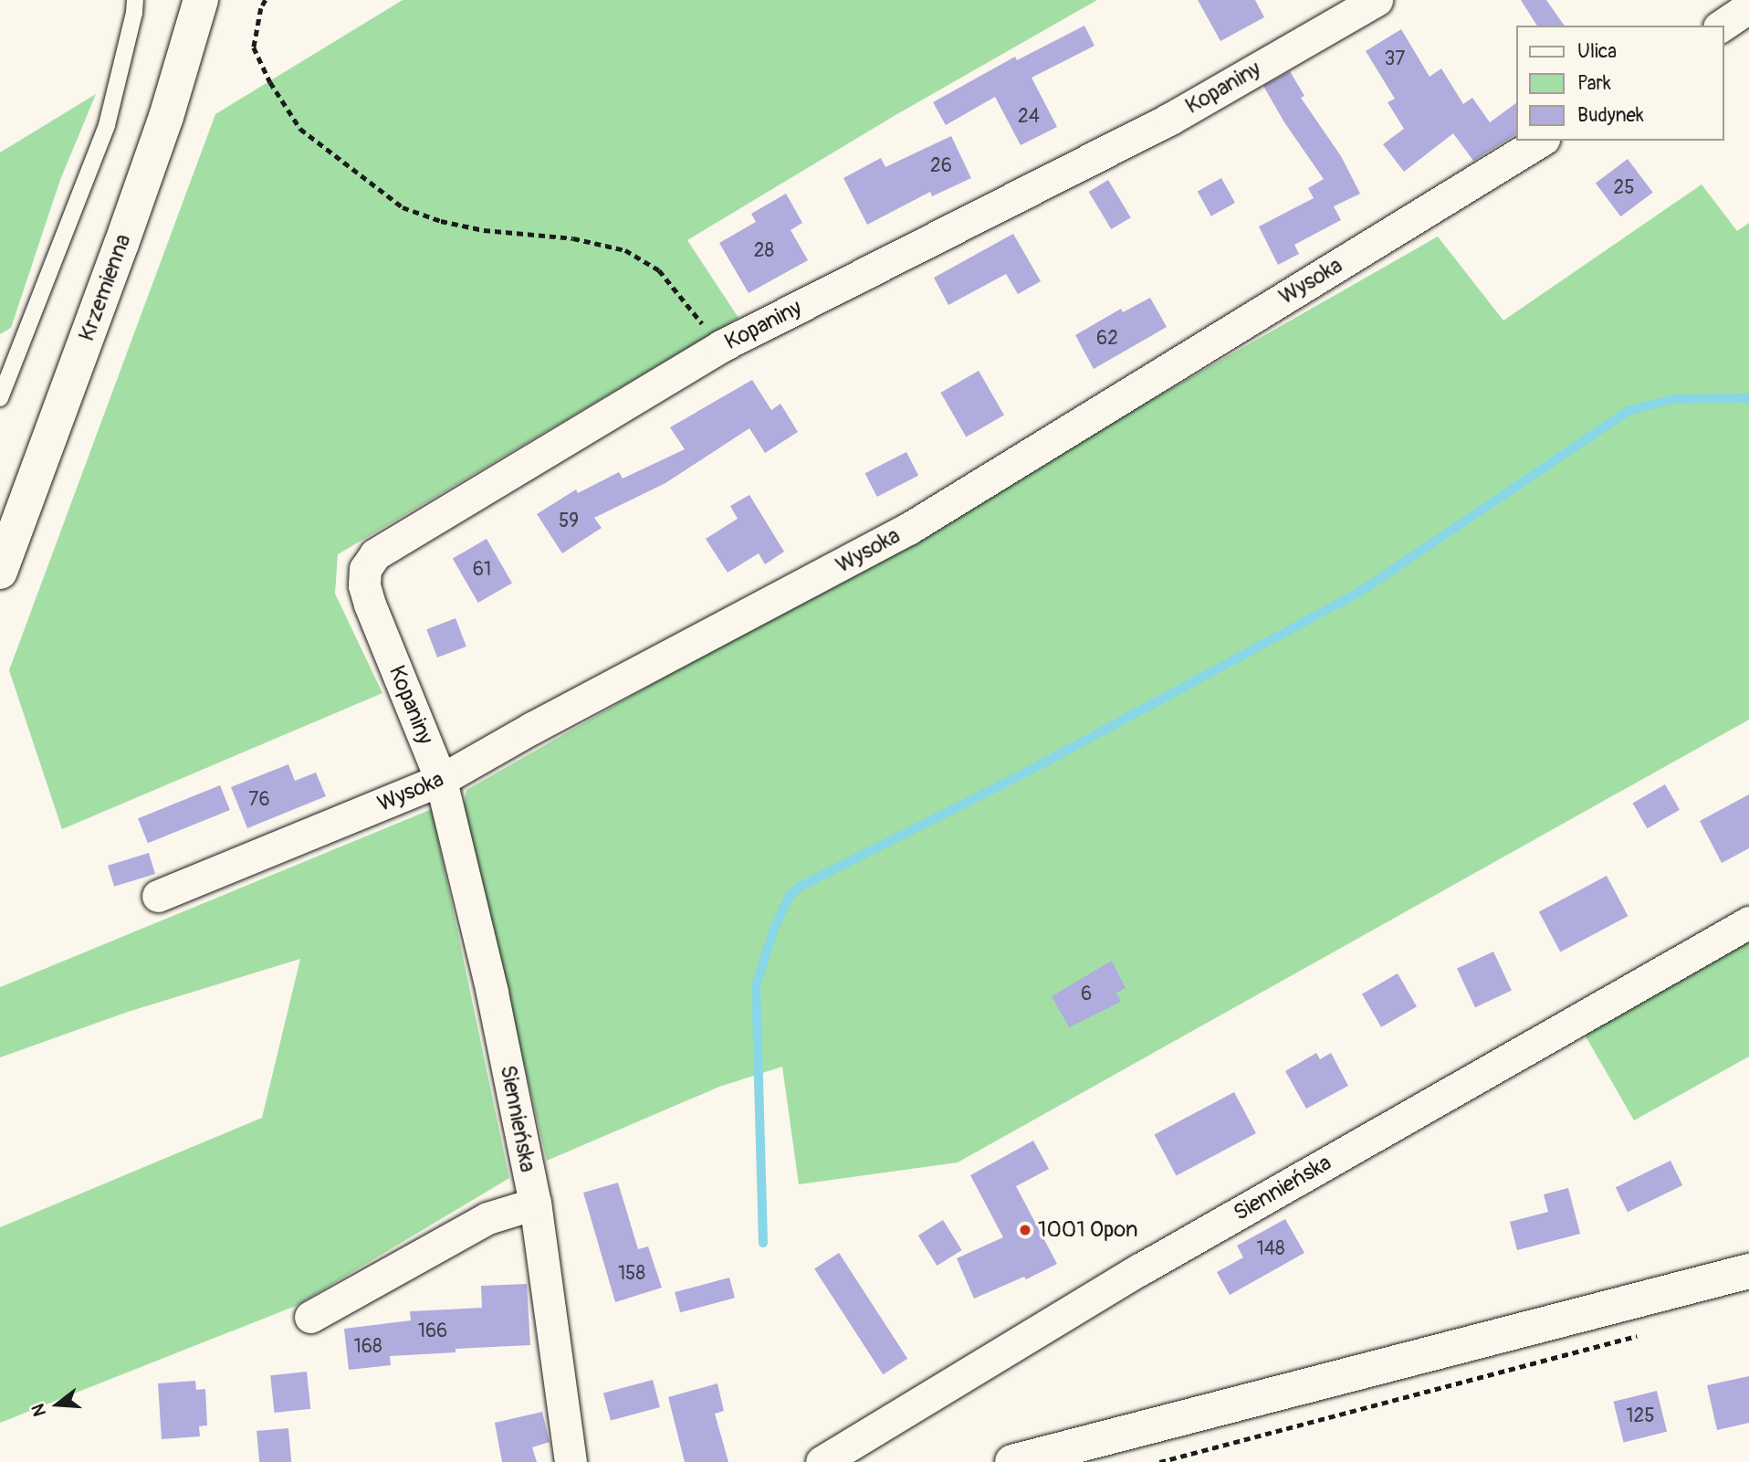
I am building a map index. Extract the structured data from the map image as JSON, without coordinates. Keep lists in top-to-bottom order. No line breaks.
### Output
{"streets":{"main road":["Krzemienna"],"street":["Kopaniny","Wysoka","Siennieńska"]},"crossings":[["Kopaniny","Wysoka"],["Kopaniny","Siennieńska"],["Wysoka","Siennieńska"]],"places":["1001 Opon"],"house_numbers":["37","24","26","25","28","62","59","61","76","6","148","158","166","168","125"],"legend":["Ulica","Park","Budynek"],"north":"left"}
